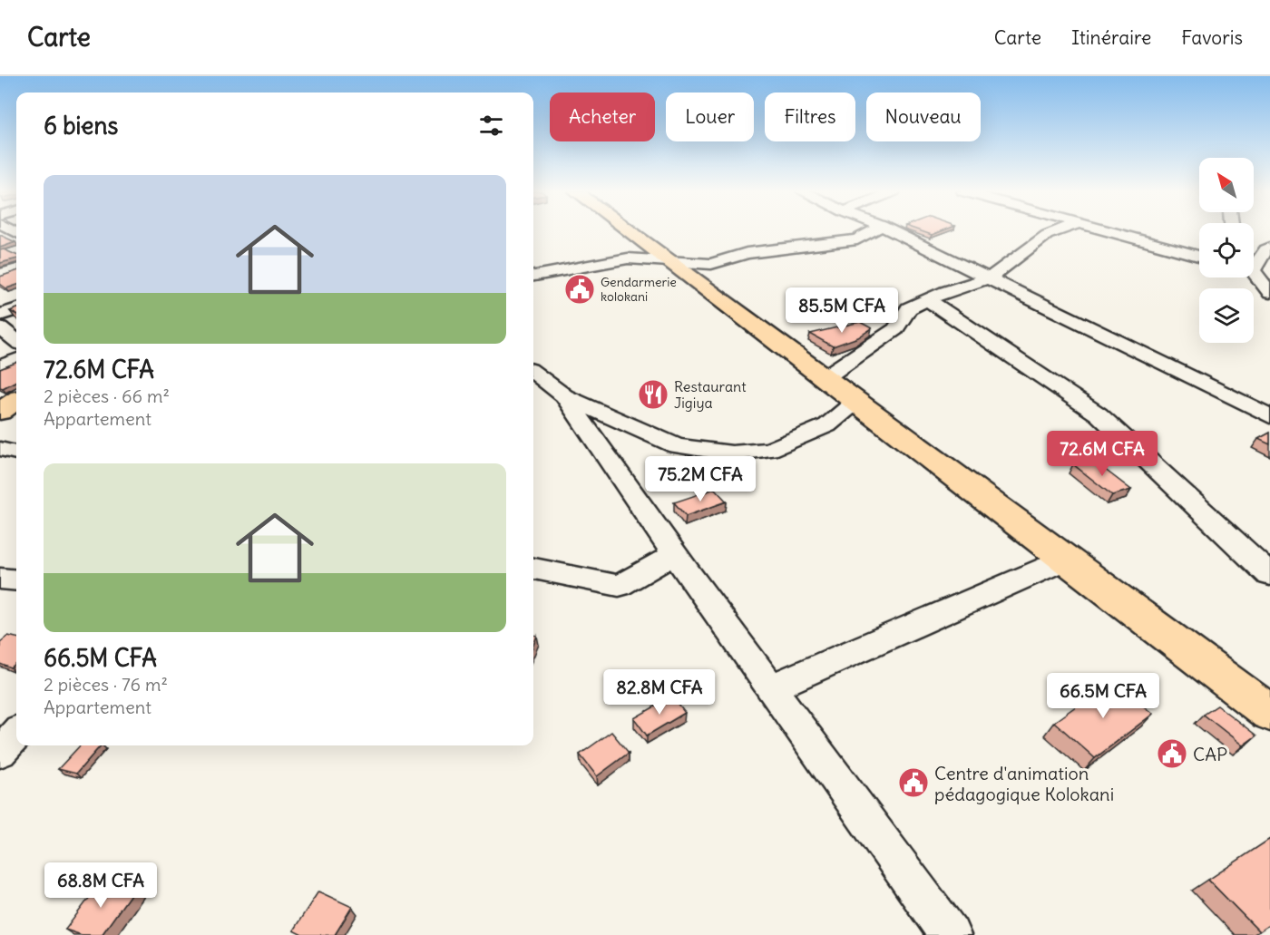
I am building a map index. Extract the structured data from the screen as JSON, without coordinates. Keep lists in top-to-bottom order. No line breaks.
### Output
{"places":{"public building":["Gendarmerie kolokani","CAP","Centre d'animation pédagogique Kolokani"],"restaurant":["Restaurant Jigiya"]},"north":"top left","page":{"header":"Carte","nav":["Carte","Itinéraire","Favoris"],"chip":["Acheter","Louer","Filtres","Nouveau"],"heading":"6 biens","list":[{"name":"72.6M CFA","note":"2 pièces · 66 m² · Appartement"},{"name":"66.5M CFA","note":"2 pièces · 76 m² · Appartement"}],"price":["85.5M CFA","72.6M CFA","75.2M CFA","82.8M CFA","66.5M CFA","68.8M CFA"]}}
